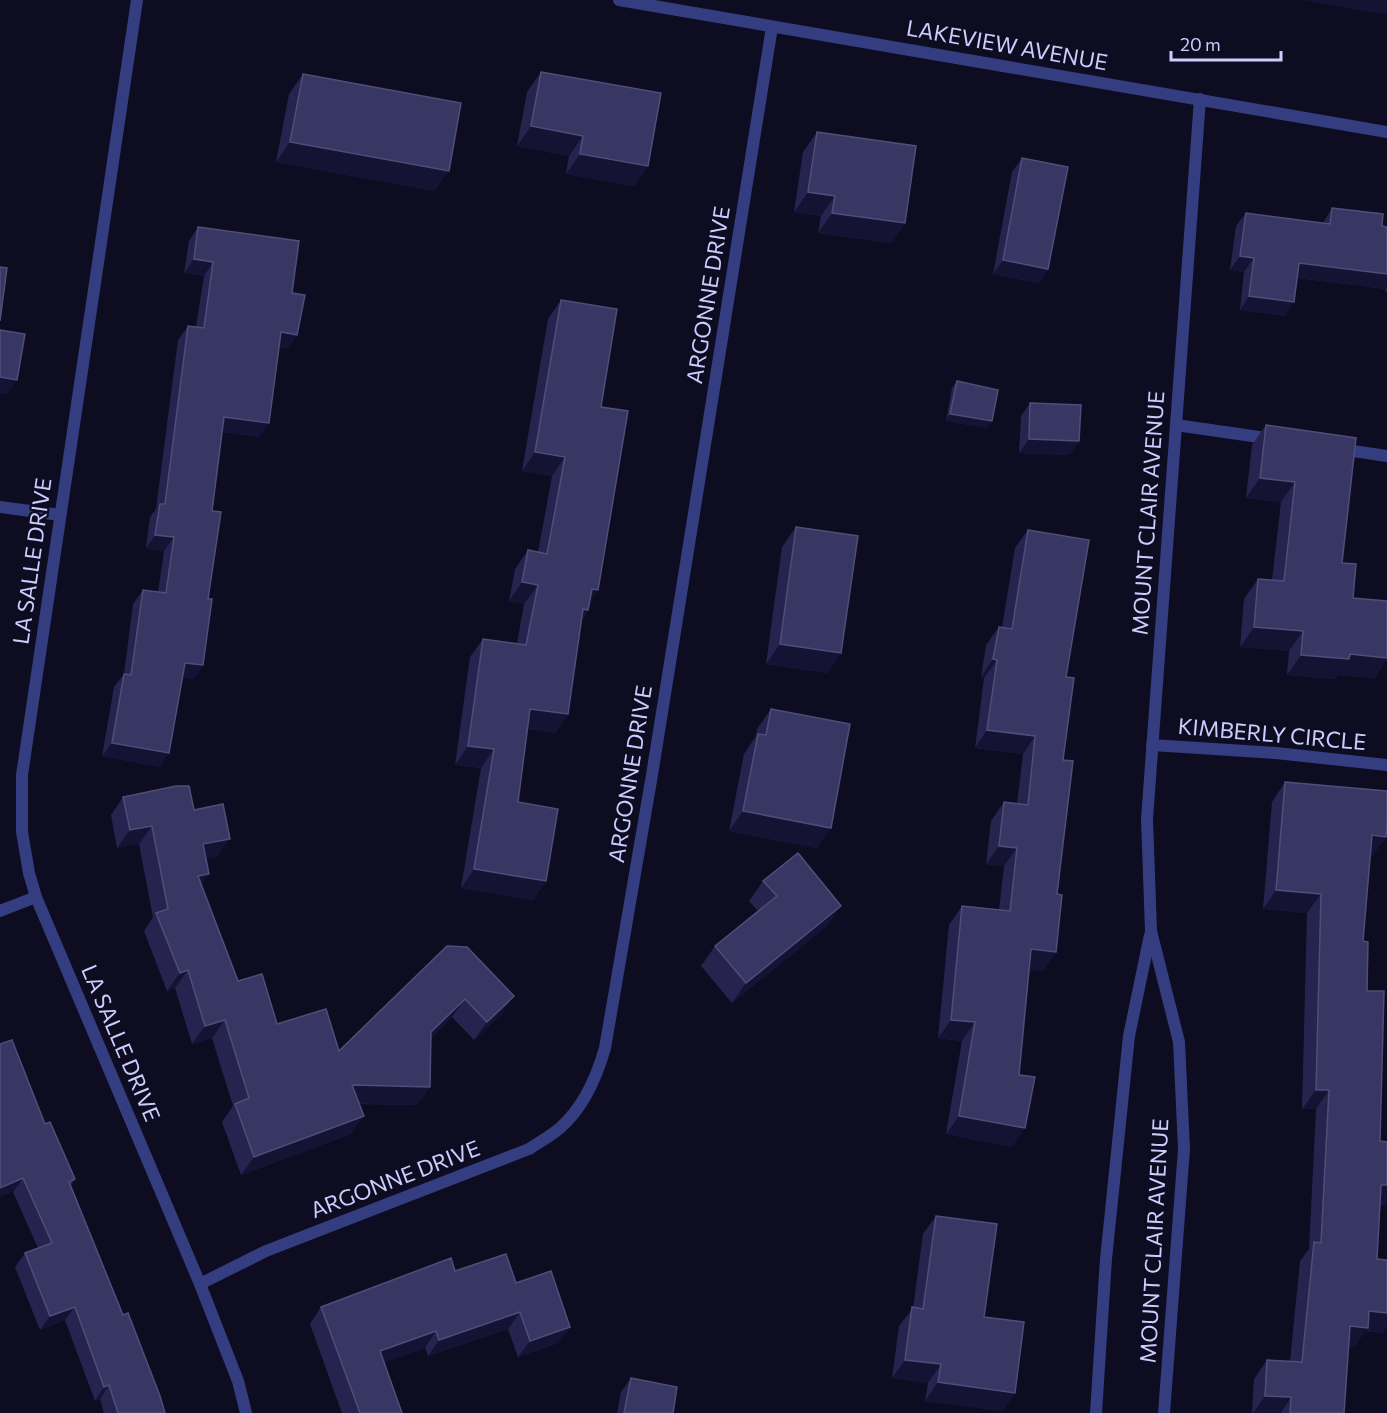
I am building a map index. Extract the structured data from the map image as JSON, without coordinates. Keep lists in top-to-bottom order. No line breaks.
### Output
{"streets":{"street":["LAKEVIEW AVENUE","ARGONNE DRIVE","MOUNT CLAIR AVENUE","LA SALLE DRIVE","KIMBERLY CIRCLE"]},"crossings":[["LAKEVIEW AVENUE","ARGONNE DRIVE"],["LAKEVIEW AVENUE","MOUNT CLAIR AVENUE"],["ARGONNE DRIVE","LA SALLE DRIVE"],["MOUNT CLAIR AVENUE","KIMBERLY CIRCLE"]],"scale_bar":"20 m"}
